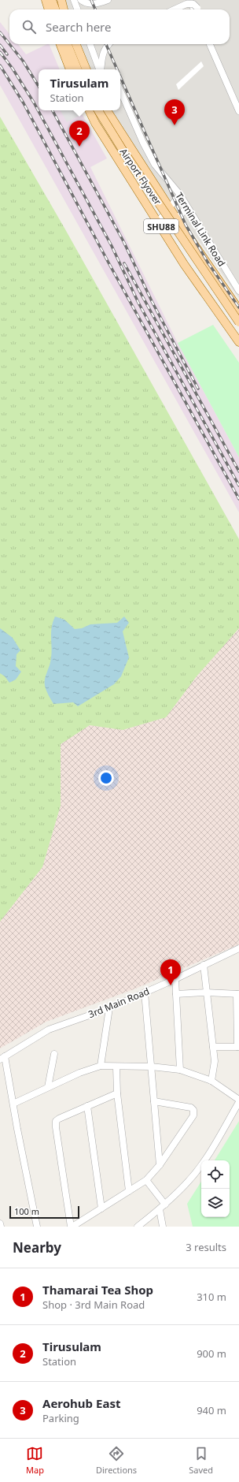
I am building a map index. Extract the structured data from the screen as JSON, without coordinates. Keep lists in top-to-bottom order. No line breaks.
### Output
{"streets":{"main road":["Airport Flyover","SHU88"],"street":["Terminal Link Road","3rd Main Road"]},"scale_bar":"100 m","page":{"search":"Search here","popup":["Tirusulam","Station"],"pins":["3","2","1"],"scale":"100 m","heading":["Nearby","3 results"],"list":[{"mark":"1","name":"Thamarai Tea Shop","note":"Shop · 3rd Main Road","value":"310 m"},{"mark":"2","name":"Tirusulam","note":"Station","value":"900 m"},{"mark":"3","name":"Aerohub East","note":"Parking","value":"940 m"}],"nav":["Map","Directions","Saved"]}}
